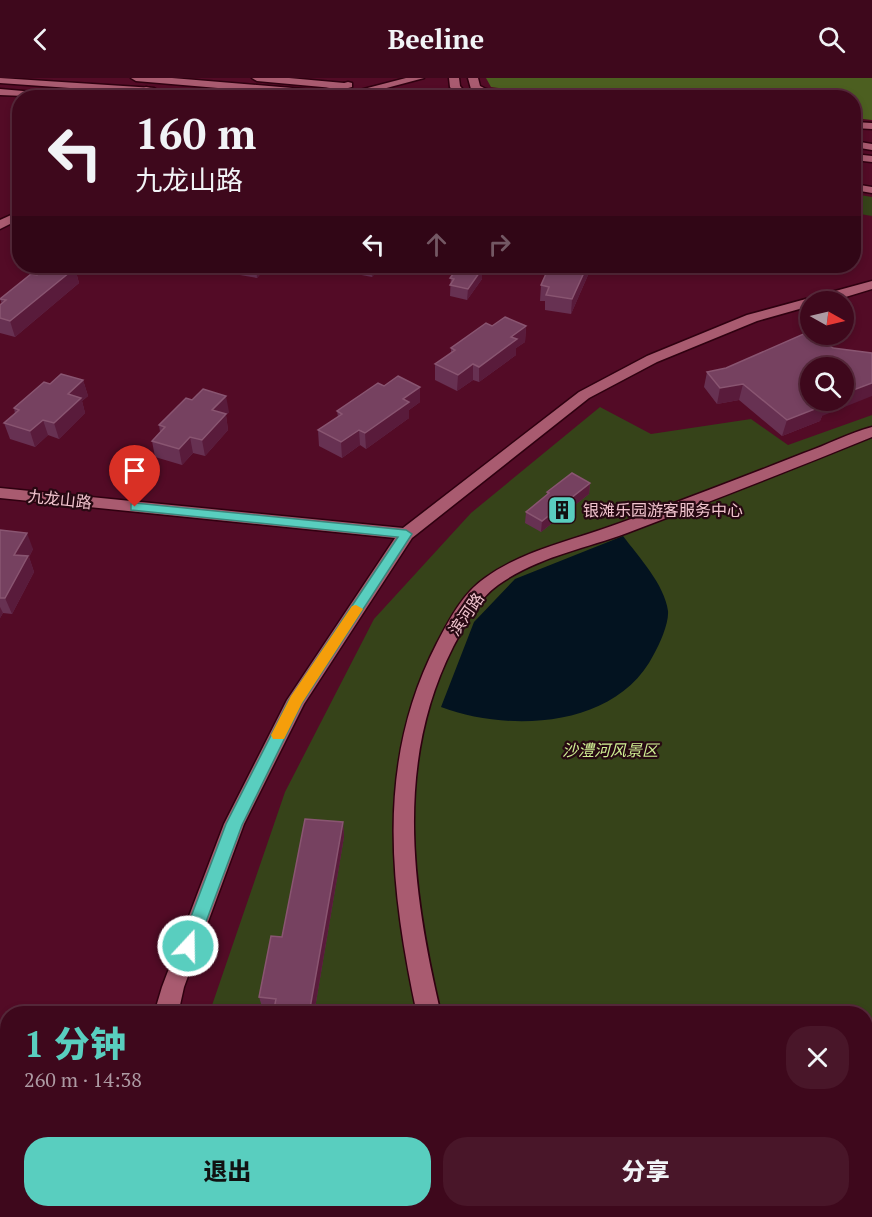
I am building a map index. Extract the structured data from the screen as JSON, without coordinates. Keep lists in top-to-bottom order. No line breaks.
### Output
{"streets":{"street":["九龙山路","滨河路"]},"parks":["沙澧河风景区"],"places":{"building":["银滩乐园游客服务中心"]},"north":"right","page":{"header":"Beeline","turn":["160 m","九龙山路"],"heading":["1 分钟","260 m · 14:38"],"buttons":["退出","分享"]}}
